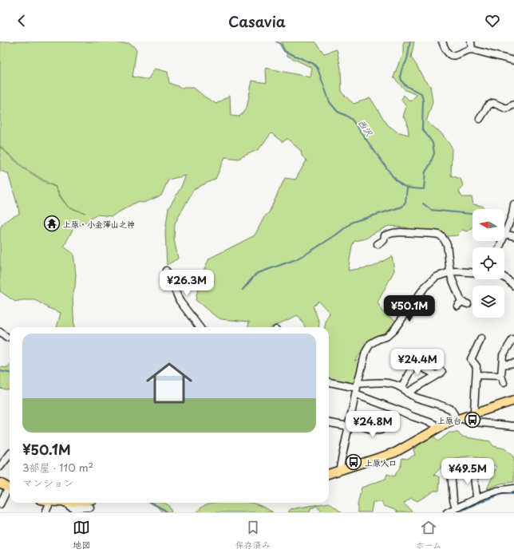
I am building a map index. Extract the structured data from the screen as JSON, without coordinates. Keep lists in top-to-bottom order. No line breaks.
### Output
{"water":["西沢"],"places":{"temple":["上原・小金澤山之神"],"bus stop":["上原台","上原入口"]},"north":"left","page":{"header":"Casavia","price":["¥26.3M","¥50.1M","¥24.4M","¥24.8M","¥49.5M"],"list":[{"name":"¥50.1M","note":"3部屋 · 110 m² · マンション"}],"tabs":["地図","保存済み","ホーム"]}}
